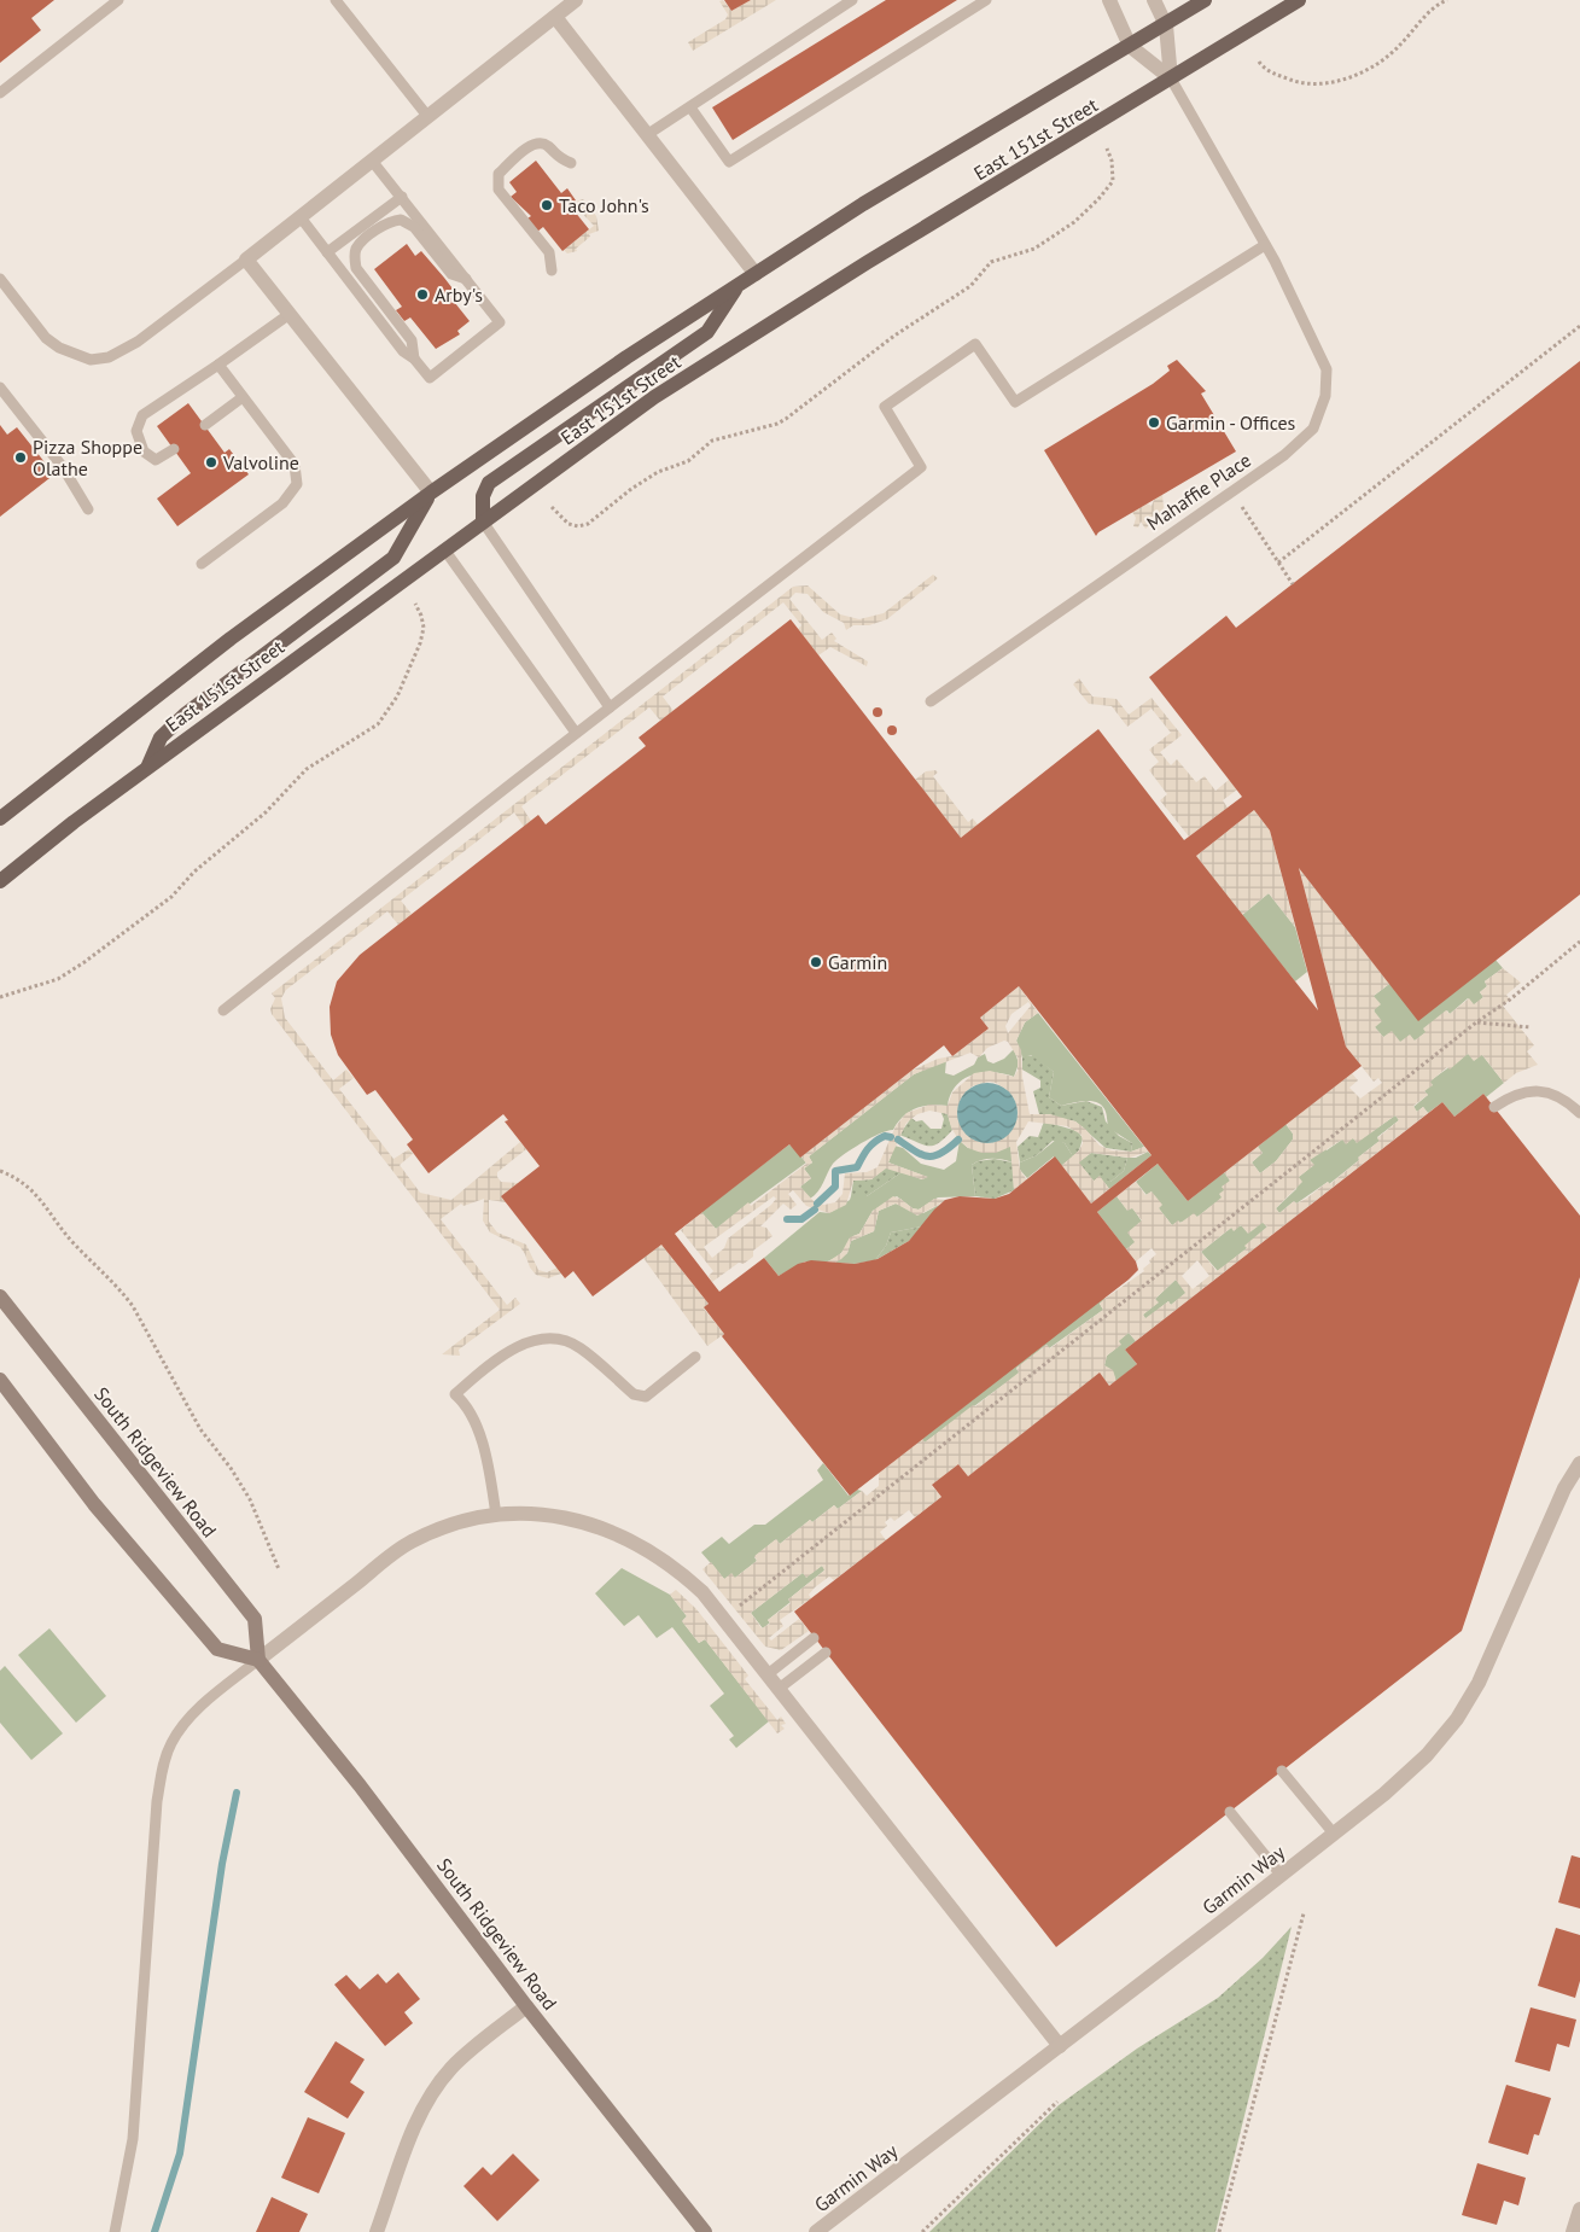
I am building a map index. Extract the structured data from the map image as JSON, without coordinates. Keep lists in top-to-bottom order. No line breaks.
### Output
{"streets":{"main road":["East 151st Street","South Ridgeview Road"],"street":["Garmin Way"],"lane":["Mahaffie Place"]},"crossings":[["East 151st Street","Mahaffie Place"]],"places":["Taco John's","Arby's","Garmin - Offices","Pizza Shoppe Olathe","Valvoline","Garmin"]}
